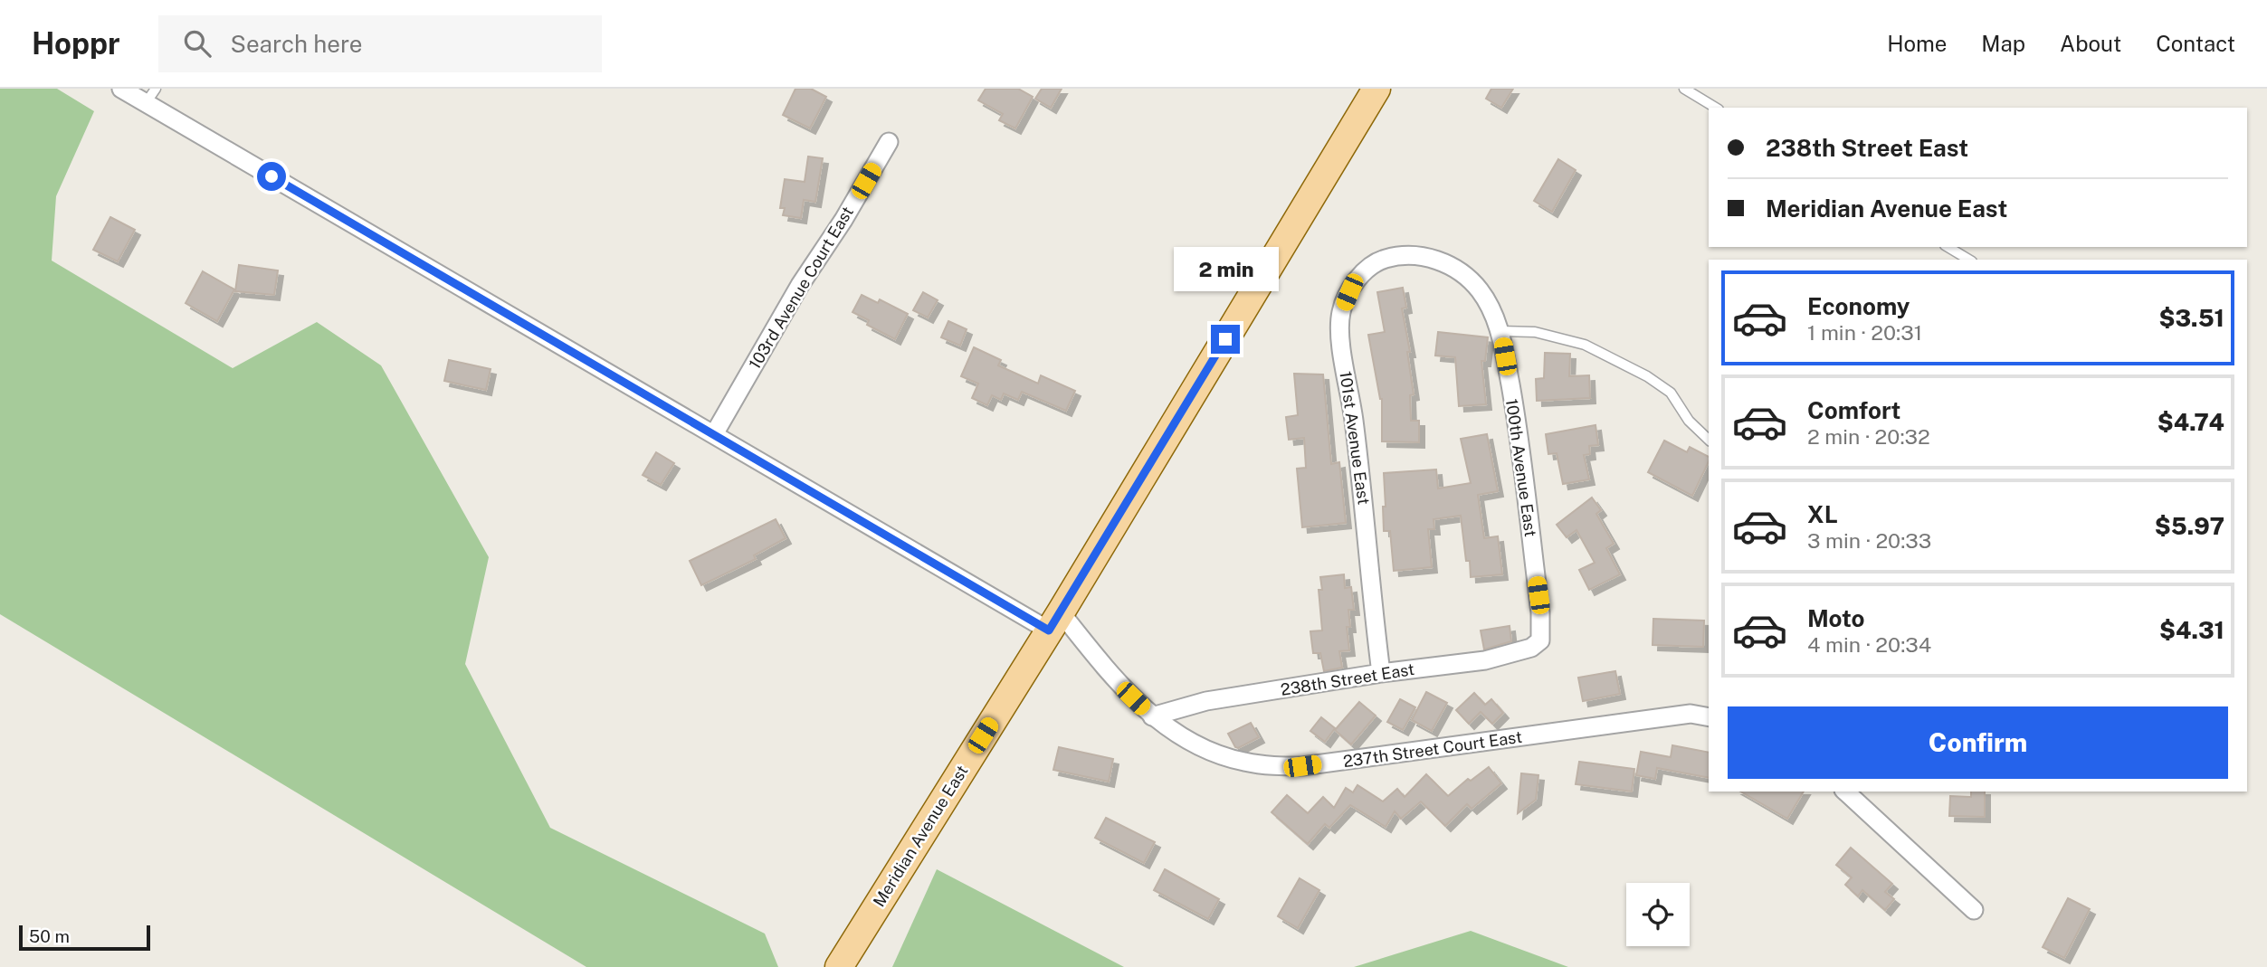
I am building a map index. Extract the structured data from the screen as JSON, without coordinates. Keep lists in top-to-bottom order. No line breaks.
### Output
{"streets":{"main road":["Meridian Avenue East"],"street":["103rd Avenue Court East","101st Avenue East","100th Avenue East","238th Street East","237th Street Court East"]},"crossings":[["101st Avenue East","100th Avenue East"],["101st Avenue East","238th Street East"],["100th Avenue East","238th Street East"],["238th Street East","237th Street Court East"],["237th Street Court East","Meridian Avenue East"]],"scale_bar":"50 m","page":{"header":"Hoppr","search":"Search here","nav":["Home","Map","About","Contact"],"banner":["238th Street East","Meridian Avenue East"],"bubble":"2 min","list":[{"name":"Economy","note":"1 min · 20:31","value":"$3.51"},{"name":"Comfort","note":"2 min · 20:32","value":"$4.74"},{"name":"XL","note":"3 min · 20:33","value":"$5.97"},{"name":"Moto","note":"4 min · 20:34","value":"$4.31"}],"buttons":"Confirm","scale":"50 m"}}
